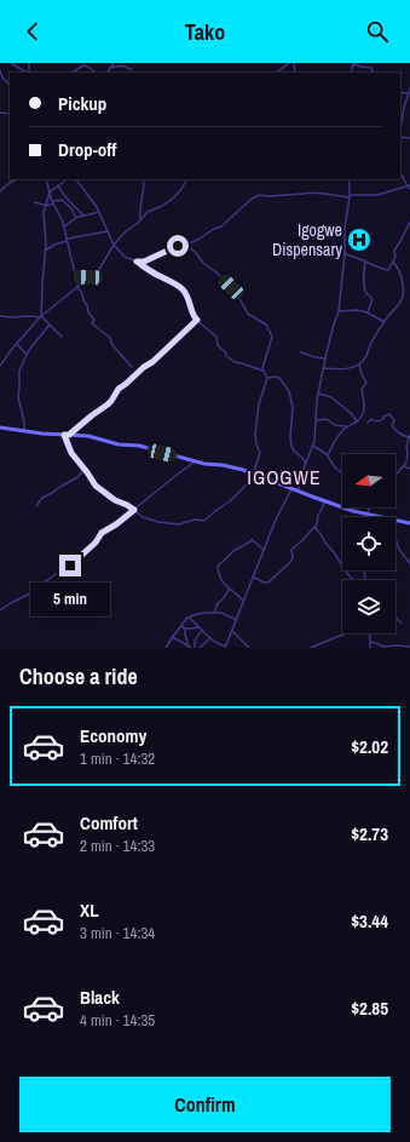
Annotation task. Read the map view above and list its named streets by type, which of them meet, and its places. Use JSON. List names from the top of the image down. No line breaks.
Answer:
{"districts":["IGOGWE"],"places":{"hospital":["Igogwe Dispensary"]},"north":"left","page":{"header":"Tako","banner":["Pickup","Drop-off"],"bubble":"5 min","heading":"Choose a ride","list":[{"name":"Economy","note":"1 min · 14:32","value":"$2.02"},{"name":"Comfort","note":"2 min · 14:33","value":"$2.73"},{"name":"XL","note":"3 min · 14:34","value":"$3.44"},{"name":"Black","note":"4 min · 14:35","value":"$2.85"}],"buttons":"Confirm"}}
